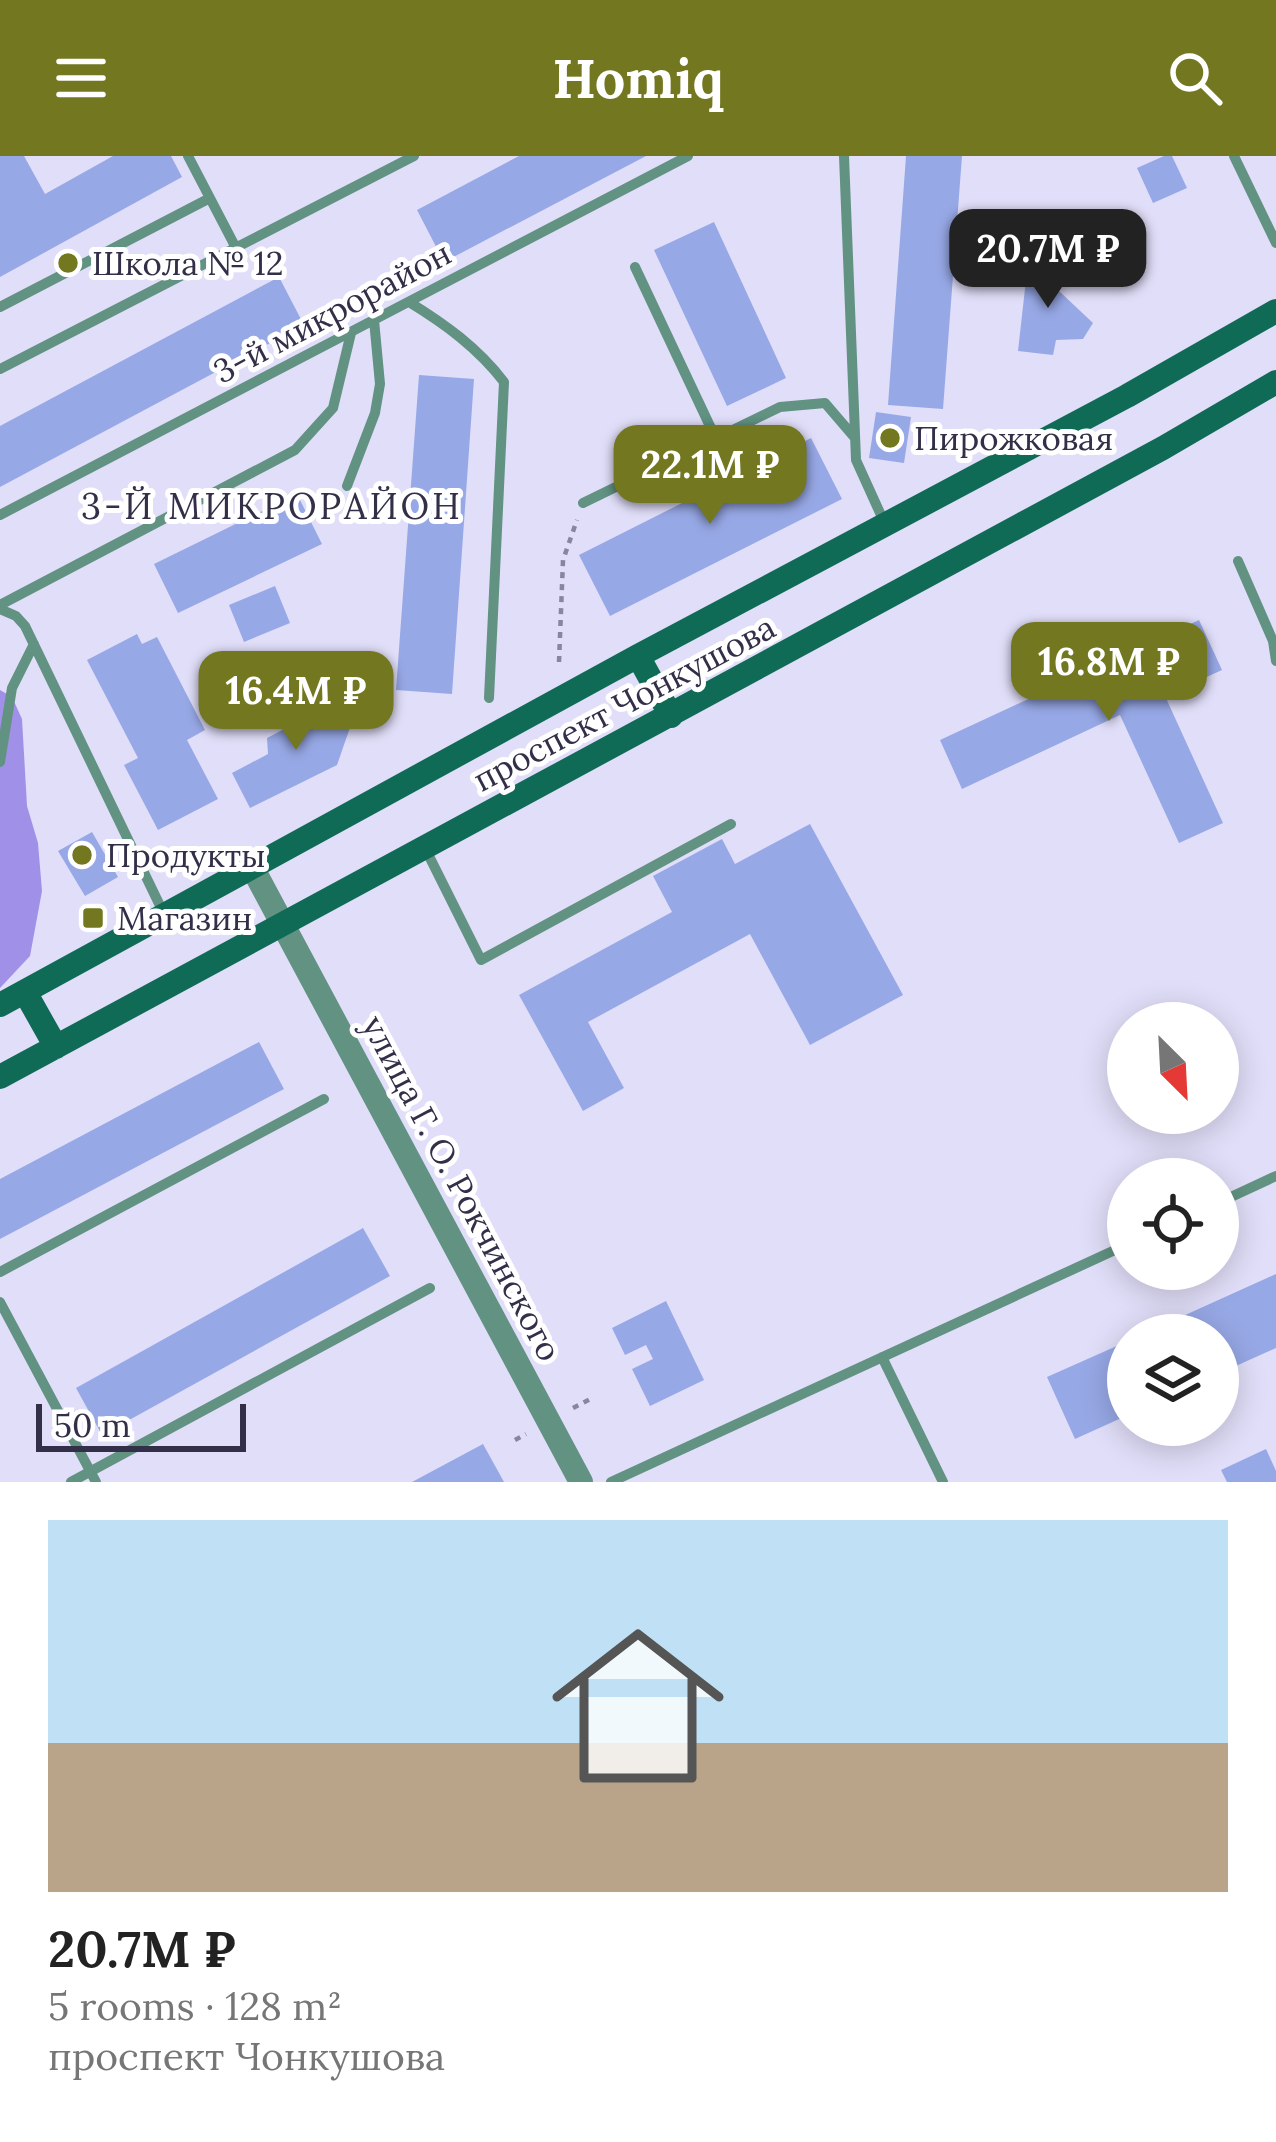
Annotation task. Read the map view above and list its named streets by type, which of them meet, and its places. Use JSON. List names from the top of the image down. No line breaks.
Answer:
{"streets":{"main road":["проспект Чонкушова"],"street":["улица Г. О. Рокчинского"],"lane":["3-й микрорайон"]},"crossings":[["проспект Чонкушова","улица Г. О. Рокчинского"]],"districts":["3-Й МИКРОРАЙОН"],"places":{"other":["Школа № 12","Пирожковая","Продукты"],"transit":["Магазин"]},"scale_bar":"50 m","north":"bottom right","page":{"header":"Homiq","price":["20.7M ₽","22.1M ₽","16.8M ₽","16.4M ₽"],"scale":"50 m","list":[{"name":"20.7M ₽","note":"5 rooms · 128 m² · проспект Чонкушова"}]}}
